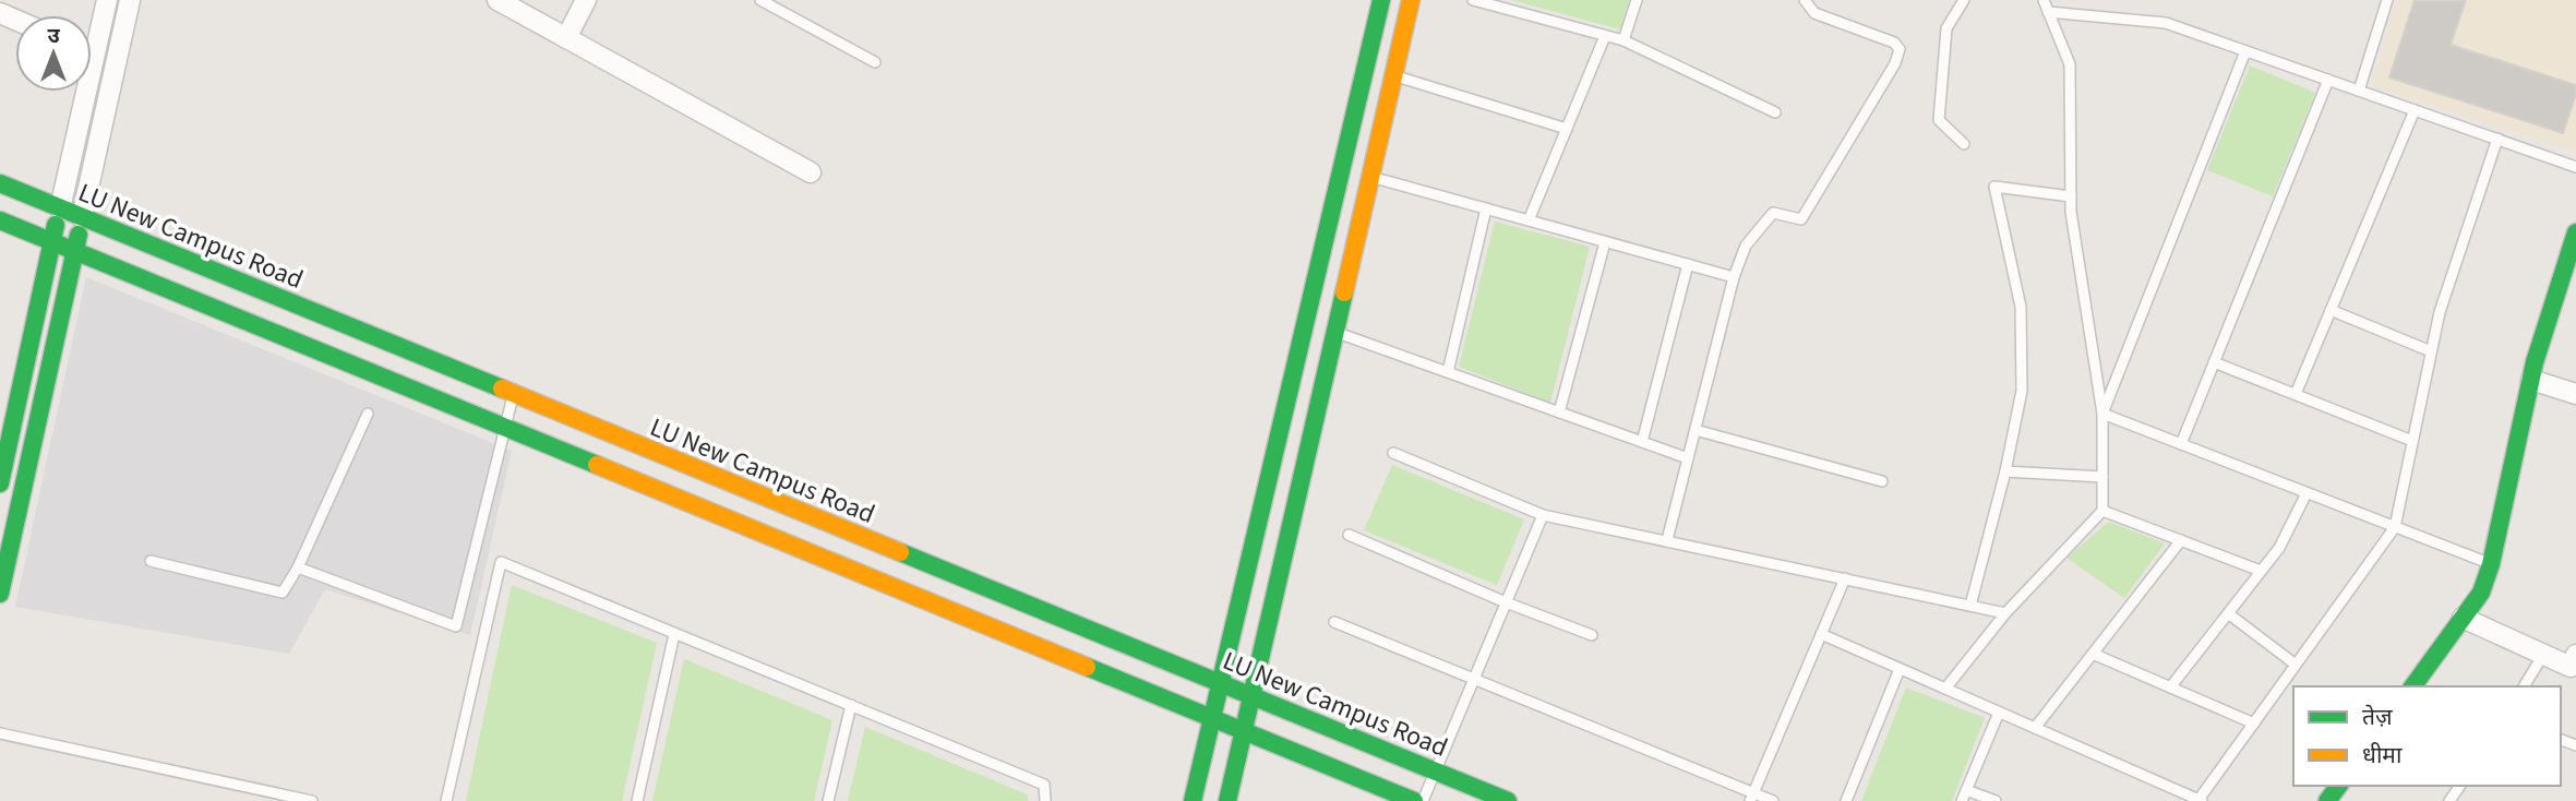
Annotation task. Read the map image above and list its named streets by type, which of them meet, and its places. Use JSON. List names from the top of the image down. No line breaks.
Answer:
{"streets":{"street":["LU New Campus Road"]},"legend":["तेज़","धीमा"],"north":"top"}
